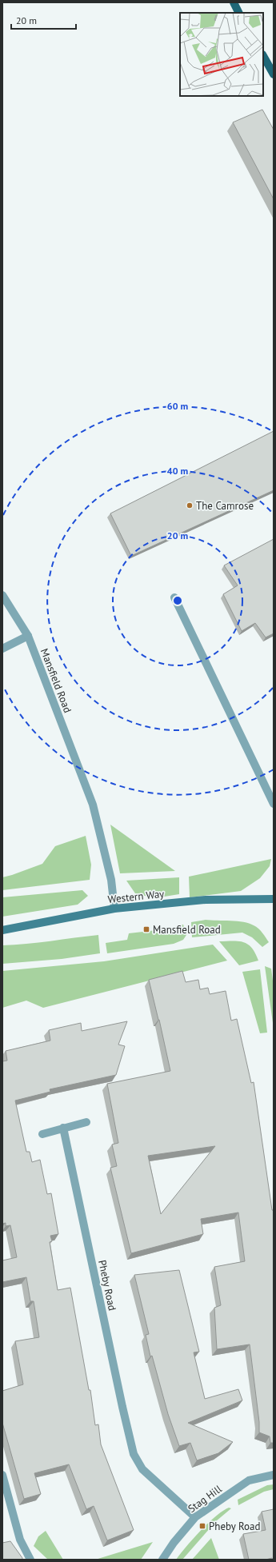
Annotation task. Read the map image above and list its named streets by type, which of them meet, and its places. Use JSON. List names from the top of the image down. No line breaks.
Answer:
{"streets":{"street":["Mansfield Road","Western Way","Pheby Road","Stag Hill"]},"crossings":[["Mansfield Road","Western Way"],["Pheby Road","Stag Hill"]],"places":{"other":["The Camrose"],"transit":["Mansfield Road","Pheby Road"]},"scale_bar":"20 m","rings":["60 m","40 m","20 m"]}
